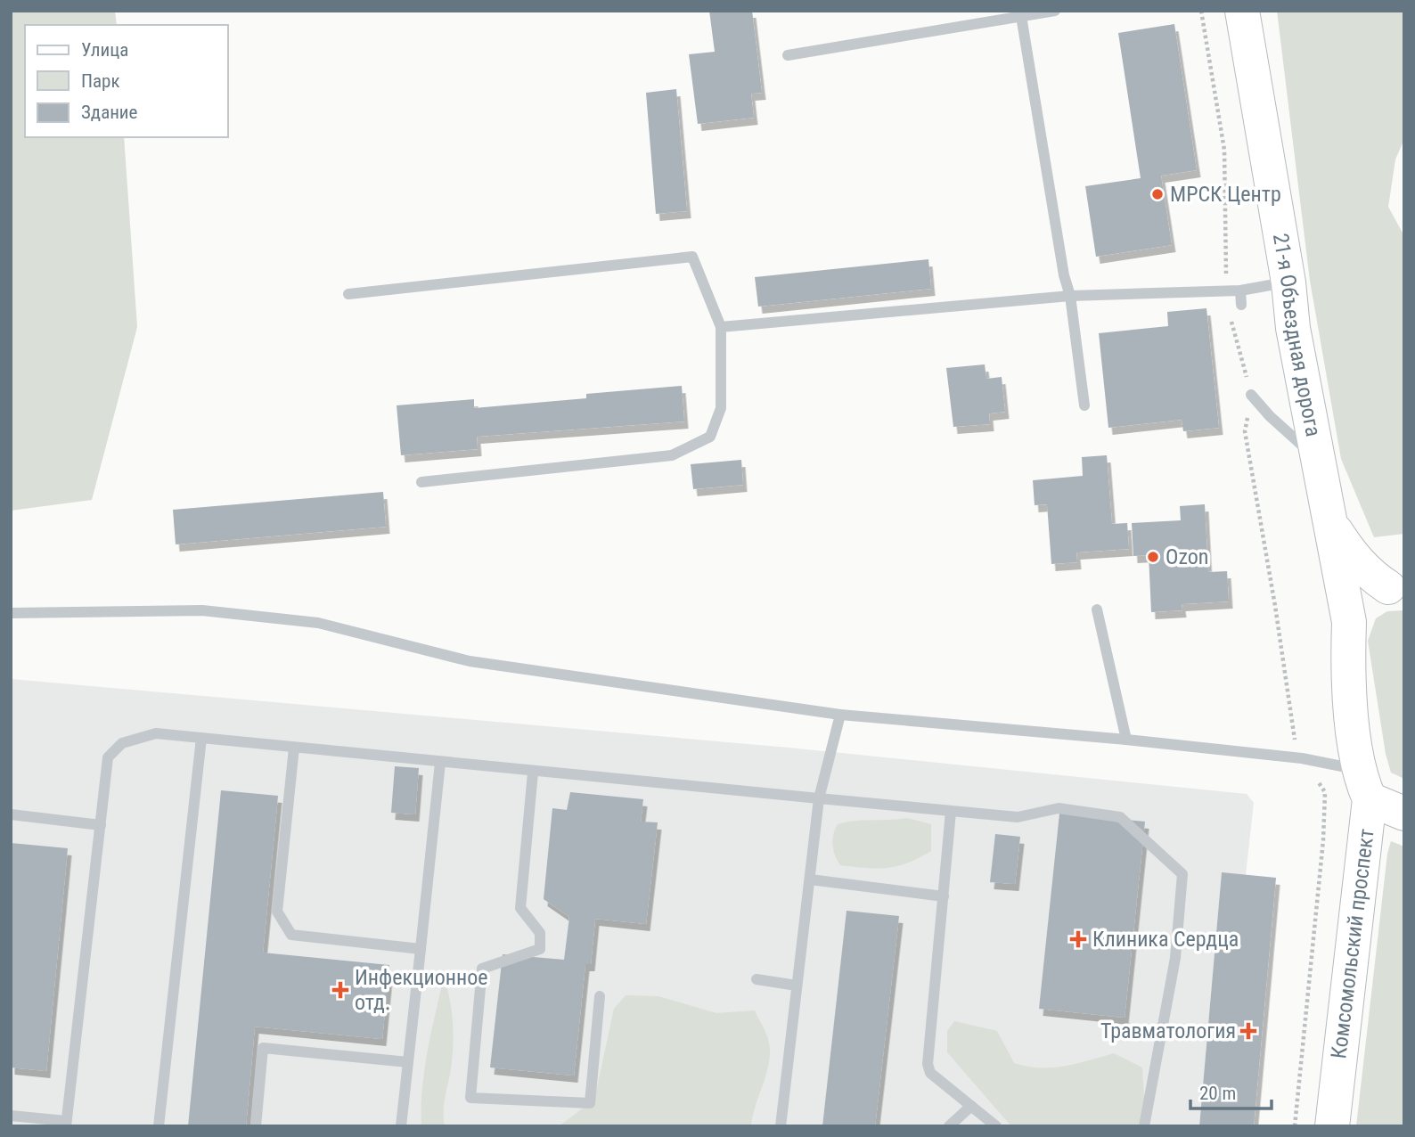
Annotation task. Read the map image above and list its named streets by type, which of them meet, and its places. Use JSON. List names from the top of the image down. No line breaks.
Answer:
{"streets":{"main road":["21-я Объездная дорога","Комсомольский проспект"]},"crossings":[["21-я Объездная дорога","Комсомольский проспект"]],"places":{"other":["МРСК Центр","Ozon"],"health":["Клиника Сердца","Инфекционное отд.","Травматология"]},"legend":["Улица","Парк","Здание"],"scale_bar":"20 m"}
